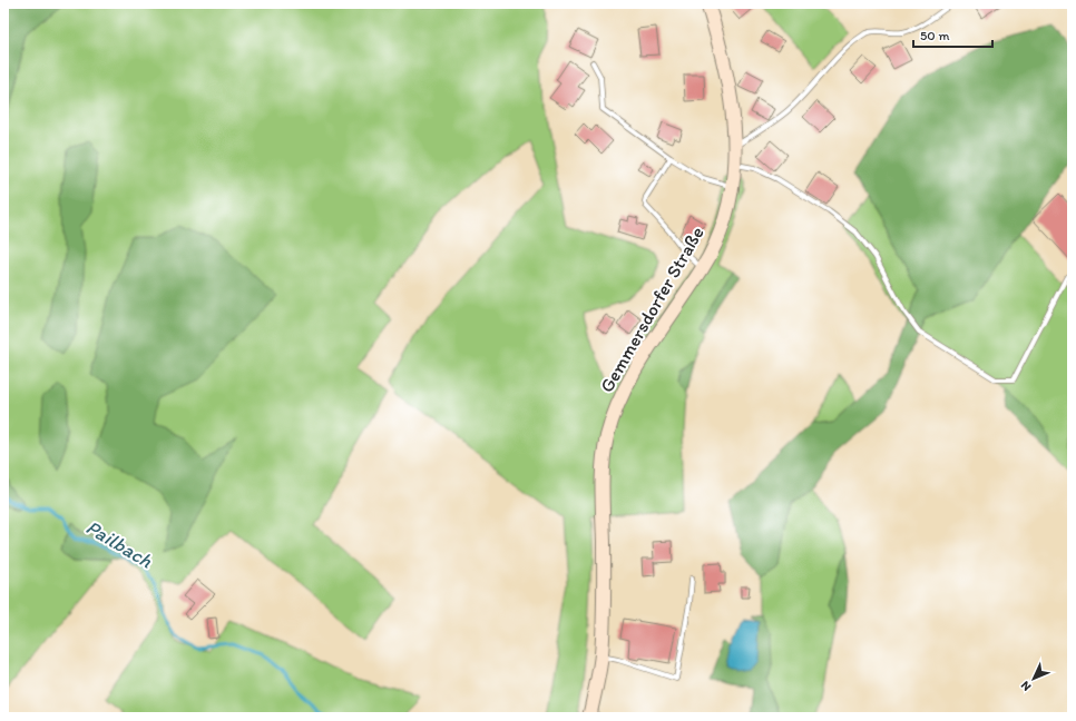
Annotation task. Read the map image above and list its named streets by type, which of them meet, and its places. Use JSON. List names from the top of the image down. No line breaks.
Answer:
{"streets":{"main road":["Gemmersdorfer Straße"]},"water":["Pailbach"],"scale_bar":"50 m","north":"bottom left"}
